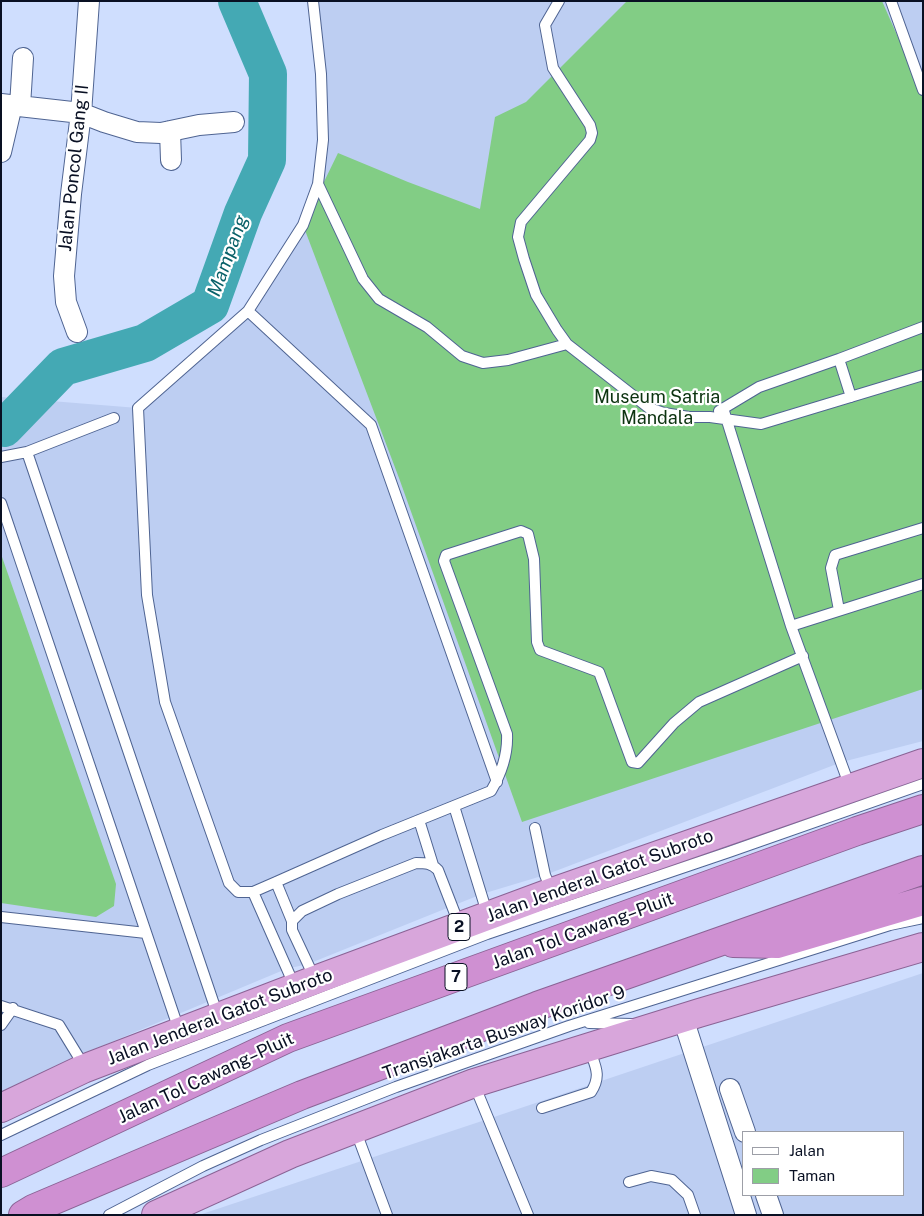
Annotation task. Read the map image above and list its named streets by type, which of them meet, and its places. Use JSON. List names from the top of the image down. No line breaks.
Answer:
{"streets":{"highway":["Jalan Jenderal Gatot Subroto","2","Jalan Tol Cawang–Pluit","7"],"street":["Jalan Poncol Gang II"],"lane":["Transjakarta Busway Koridor 9"]},"water":["Mampang"],"parks":["Museum Satria Mandala"],"legend":["Jalan","Taman"]}
